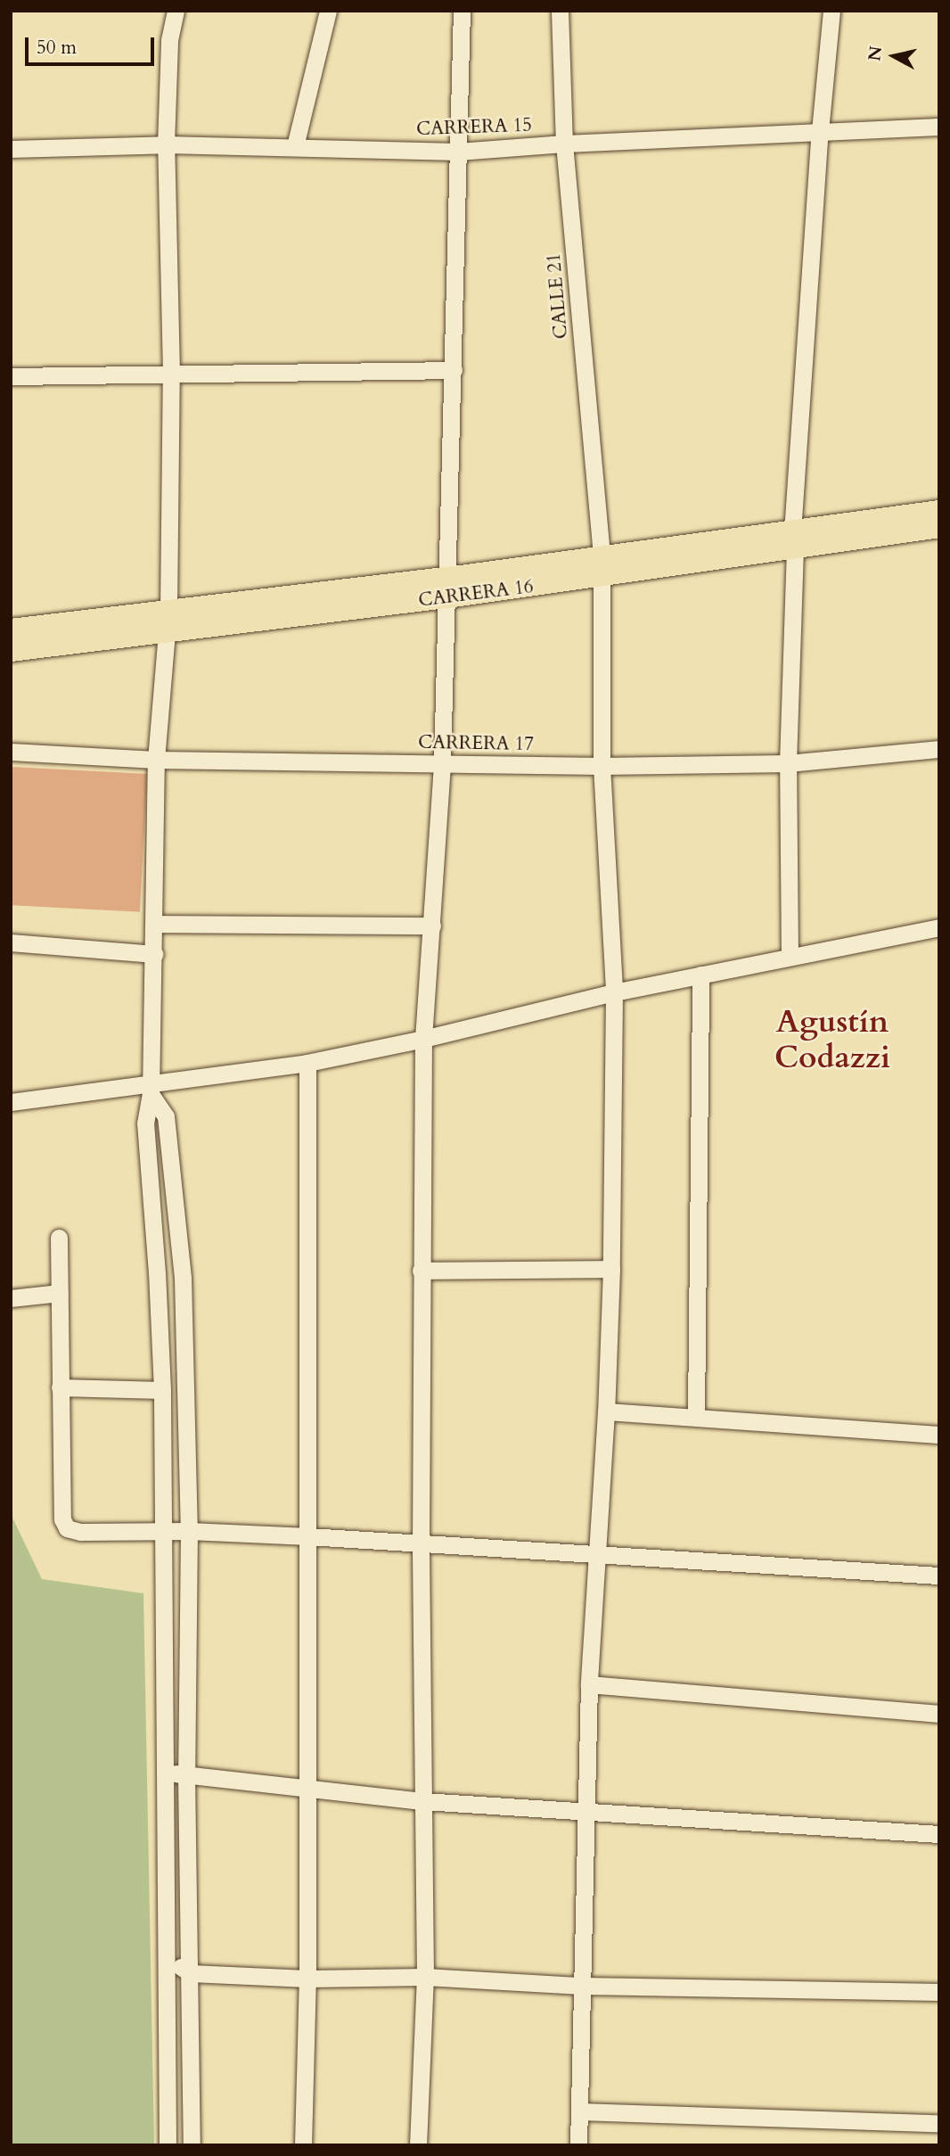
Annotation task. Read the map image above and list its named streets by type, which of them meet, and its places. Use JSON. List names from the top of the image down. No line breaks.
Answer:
{"streets":{"main road":["CARRERA 16"],"street":["CARRERA 15","CALLE 21","CARRERA 17"]},"crossings":[["CARRERA 15","CALLE 21"],["CALLE 21","CARRERA 16"],["CALLE 21","CARRERA 17"]],"districts":["Agustín Codazzi"],"scale_bar":"50 m","north":"left"}
